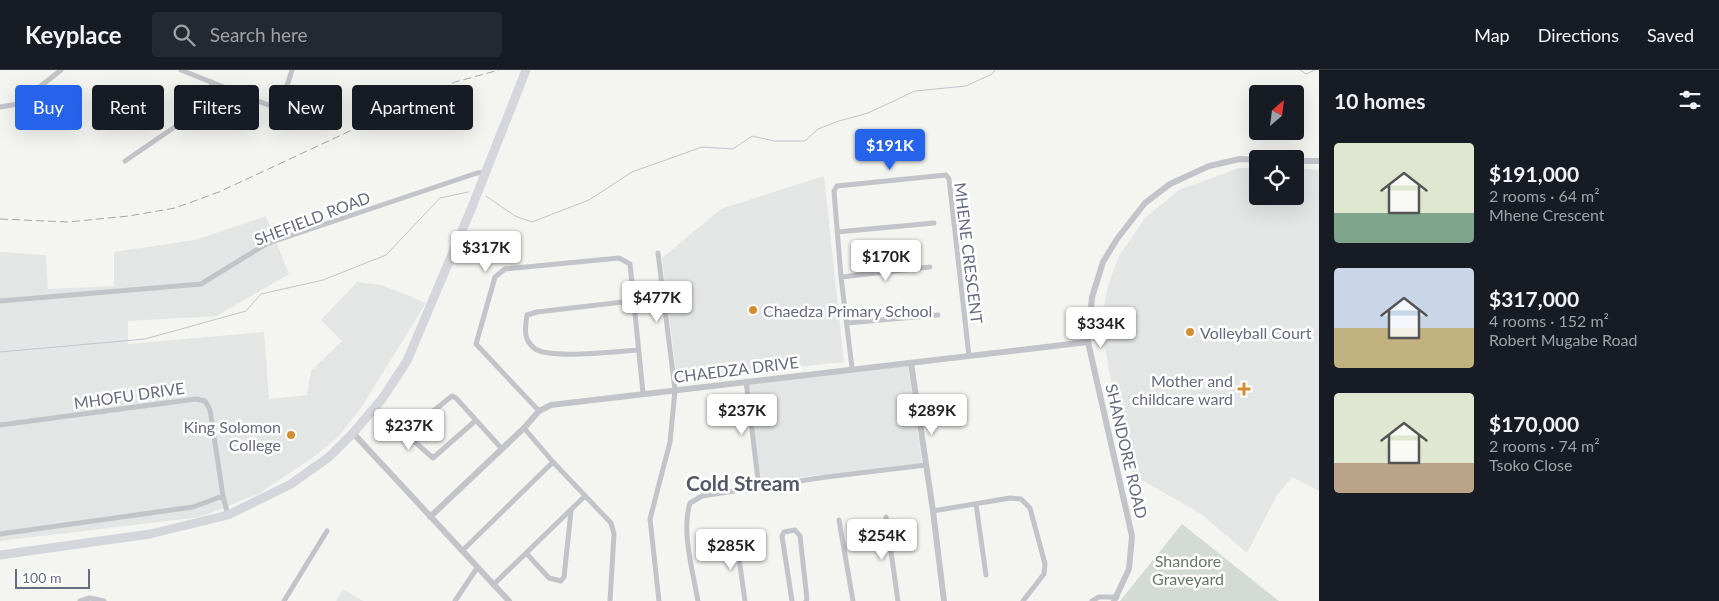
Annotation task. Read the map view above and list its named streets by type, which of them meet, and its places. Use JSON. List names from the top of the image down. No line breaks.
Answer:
{"streets":{"street":["SHEFIELD ROAD","MHENE CRESCENT","CHAEDZA DRIVE","MHOFU DRIVE","SHANDORE ROAD"]},"crossings":[["MHENE CRESCENT","CHAEDZA DRIVE"],["CHAEDZA DRIVE","SHANDORE ROAD"]],"districts":["Cold Stream"],"parks":["Shandore Graveyard"],"places":{"other":["Chaedza Primary School","Volleyball Court","King Solomon College"],"health":["Mother and childcare ward"]},"scale_bar":"100 m","north":"top right","page":{"header":"Keyplace","search":"Search here","nav":["Map","Directions","Saved"],"heading":"10 homes","chip":["Buy","Rent","Filters","New","Apartment"],"price":["$191K","$317K","$170K","$477K","$334K","$237K","$289K","$237K","$254K","$285K"],"list":[{"name":"$191,000","note":"2 rooms · 64 m² · Mhene Crescent"},{"name":"$317,000","note":"4 rooms · 152 m² · Robert Mugabe Road"},{"name":"$170,000","note":"2 rooms · 74 m² · Tsoko Close"}],"scale":"100 m"}}
